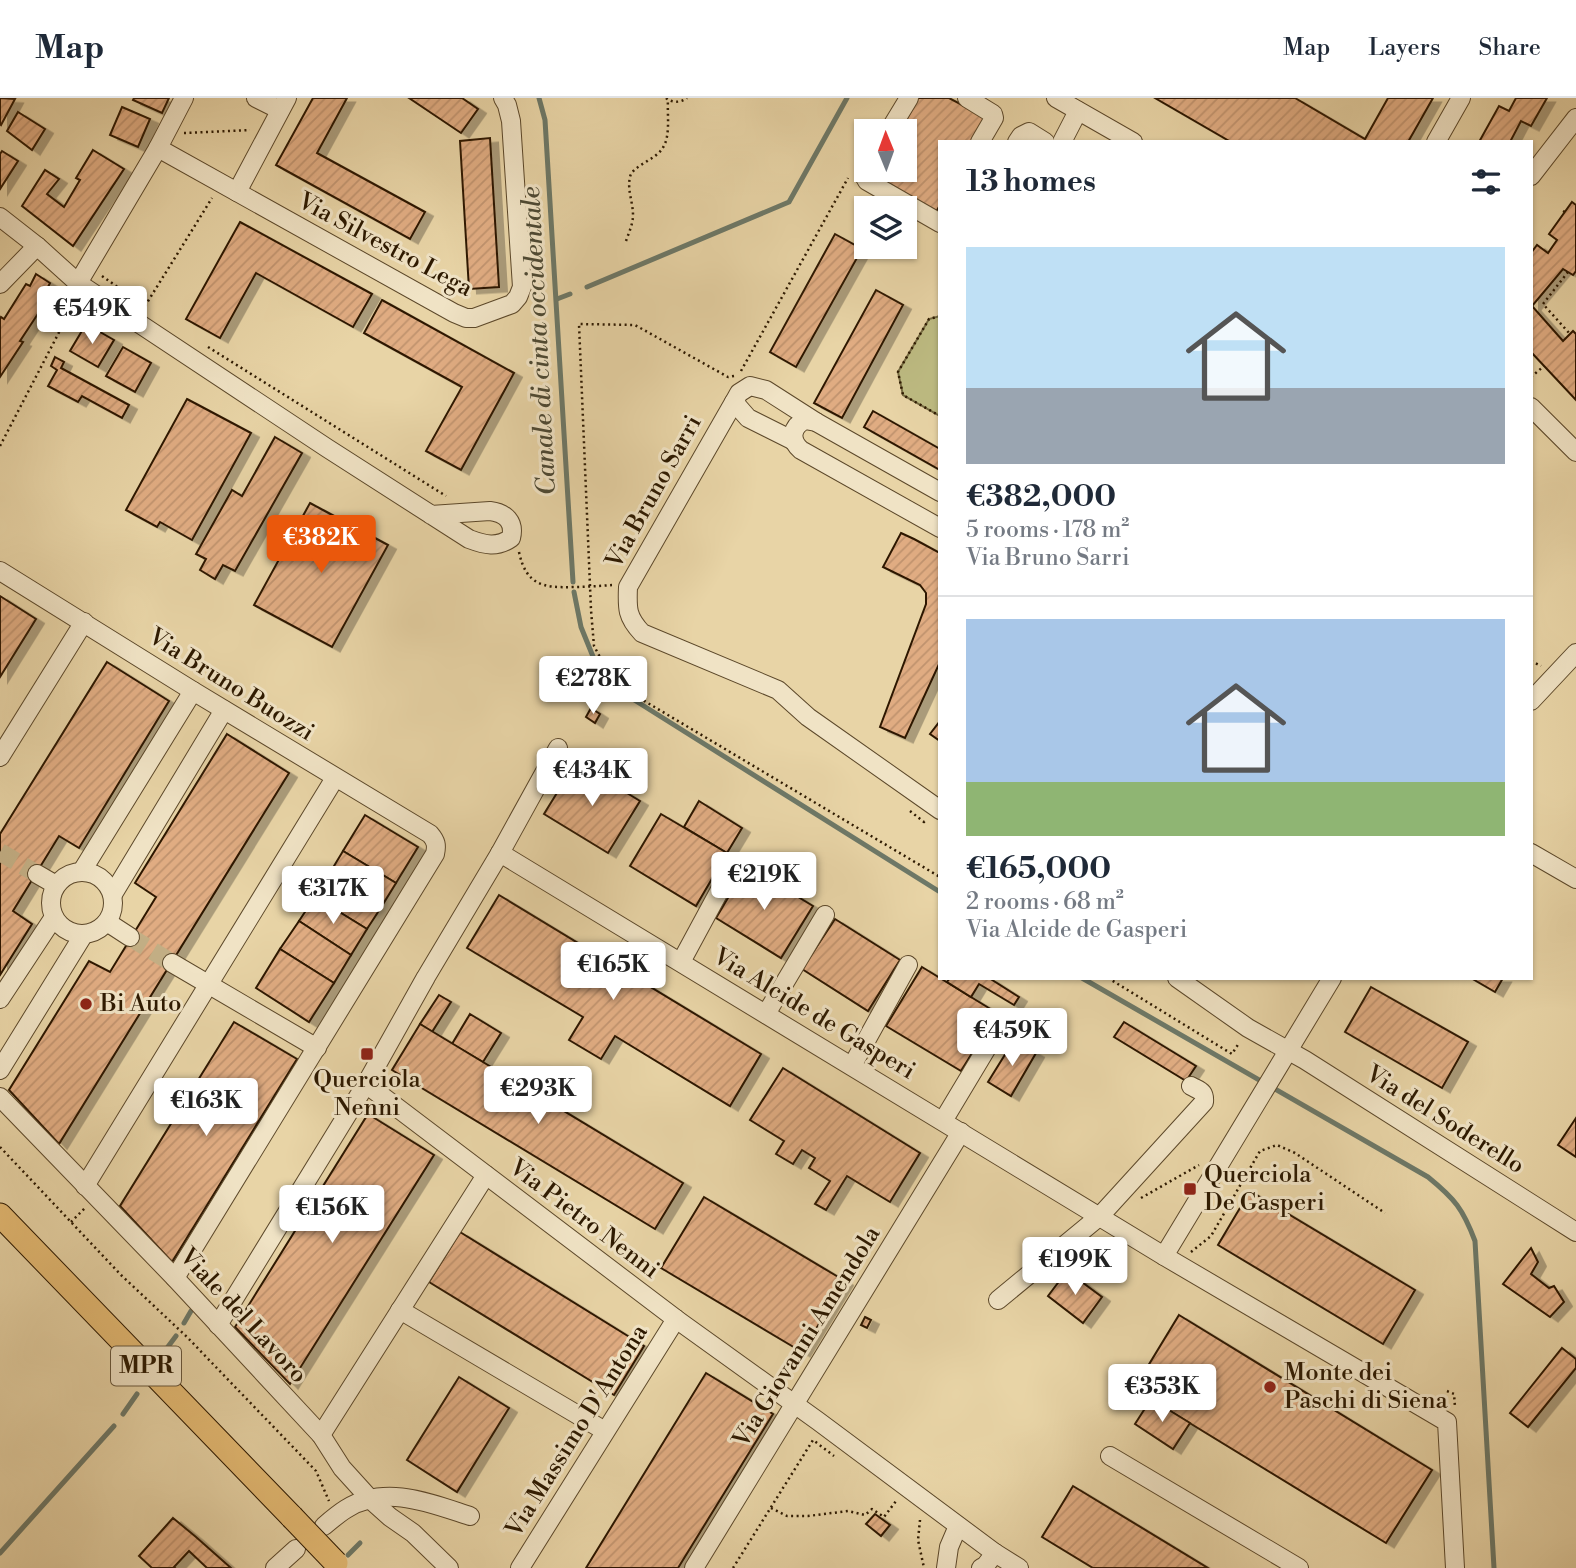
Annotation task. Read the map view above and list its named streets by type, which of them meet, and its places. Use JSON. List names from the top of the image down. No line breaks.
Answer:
{"streets":{"main road":["MPR"],"street":["Via Silvestro Lega","Via Bruno Sarri","Via Bruno Buozzi","Via Alcide de Gasperi","Via del Soderello","Via Pietro Nenni","Viale del Lavoro","Via Giovanni Amendola","Via Massimo D'Antona"]},"crossings":[["Via Alcide de Gasperi","Via Giovanni Amendola"],["Via Pietro Nenni","Via Giovanni Amendola"],["Via Pietro Nenni","Via Massimo D'Antona"]],"water":["Canale di cinta occidentale"],"places":{"other":["Bi Auto","Monte dei Paschi di Siena"],"transit":["Querciola Nenni","Querciola De Gasperi"]},"north":"top","page":{"header":"Map","nav":["Map","Layers","Share"],"heading":"13 homes","list":[{"name":"€382,000","note":"5 rooms · 178 m² · Via Bruno Sarri"},{"name":"€165,000","note":"2 rooms · 68 m² · Via Alcide de Gasperi"}],"price":["€549K","€382K","€278K","€434K","€219K","€317K","€165K","€459K","€293K","€163K","€156K","€199K","€353K"]}}
